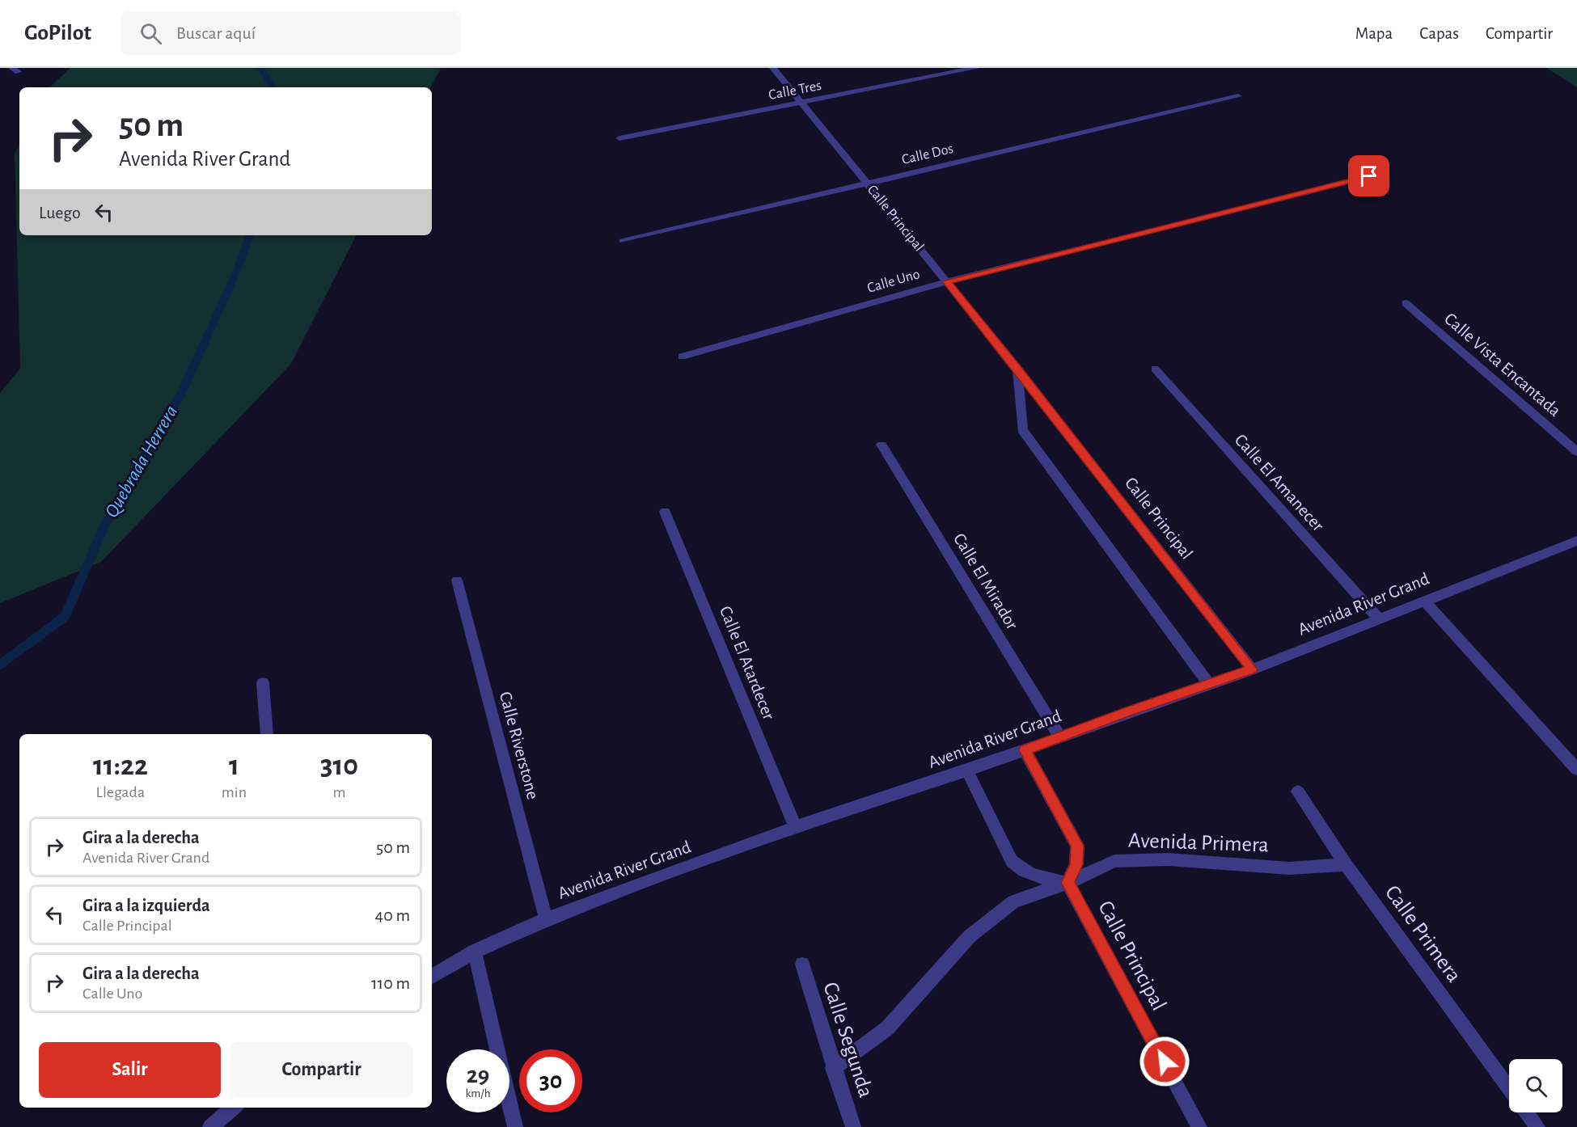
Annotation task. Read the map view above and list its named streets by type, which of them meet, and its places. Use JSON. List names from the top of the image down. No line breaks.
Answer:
{"streets":{"street":["Calle Tres","Calle Dos","Calle Principal","Calle Uno","Calle Vista Encantada","Calle El Amanecer","Calle El Mirador","Avenida River Grand","Calle El Atardecer","Calle Riverstone","Avenida Primera","Calle Primera","Calle Segunda"]},"crossings":[["Calle Tres","Calle Principal"],["Calle Dos","Calle Principal"],["Calle Principal","Calle Uno"],["Calle Principal","Avenida River Grand"],["Calle Principal","Avenida Primera"],["Calle El Amanecer","Avenida River Grand"],["Calle El Mirador","Avenida River Grand"],["Avenida River Grand","Calle El Atardecer"],["Avenida River Grand","Calle Riverstone"],["Avenida Primera","Calle Primera"],["Avenida Primera","Calle Segunda"]],"water":["Quebrada Herrera"],"page":{"header":"GoPilot","search":"Buscar aquí","nav":["Mapa","Capas","Compartir"],"turn":["50 m","Avenida River Grand"],"then":"Luego","eta":["11:22","Llegada","1","min","310","m"],"list":[{"name":"Gira a la derecha","note":"Avenida River Grand","value":"50 m"},{"name":"Gira a la izquierda","note":"Calle Principal","value":"40 m"},{"name":"Gira a la derecha","note":"Calle Uno","value":"110 m"}],"buttons":["Salir","Compartir"],"speed":"29 km/h","limit":"30"}}
